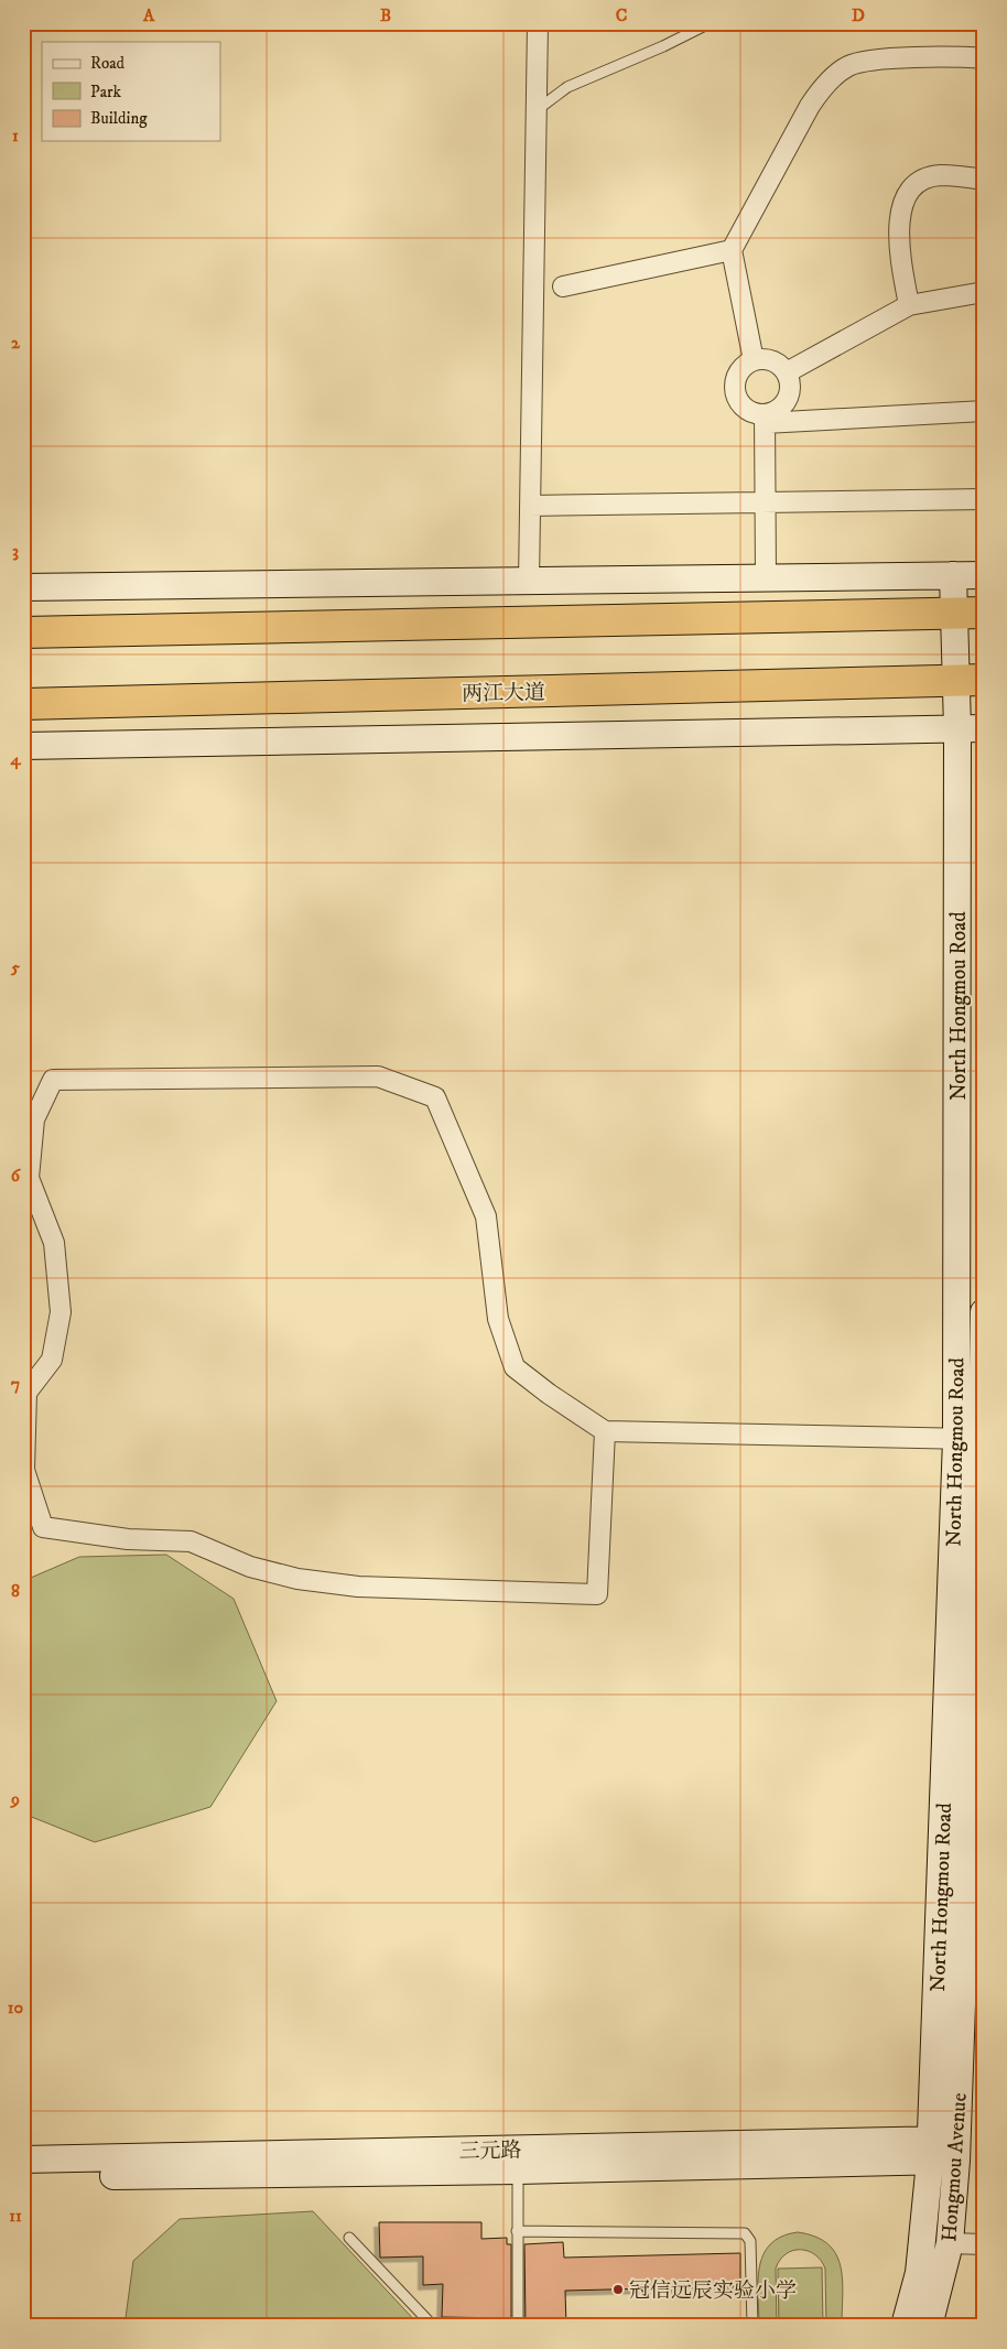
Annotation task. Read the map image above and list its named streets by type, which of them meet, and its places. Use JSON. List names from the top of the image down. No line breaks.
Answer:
{"streets":{"highway":["两江大道"],"main road":["North Hongmou Road","三元路","Hongmou Avenue"]},"crossings":[["两江大道","North Hongmou Road"],["North Hongmou Road","三元路"],["三元路","Hongmou Avenue"]],"places":["冠信远辰实验小学"],"legend":["Road","Park","Building"],"grid":{"columns":["A","B","C","D"],"rows":["1","2","3","4","5","6","7","8","9","10","11"]}}
